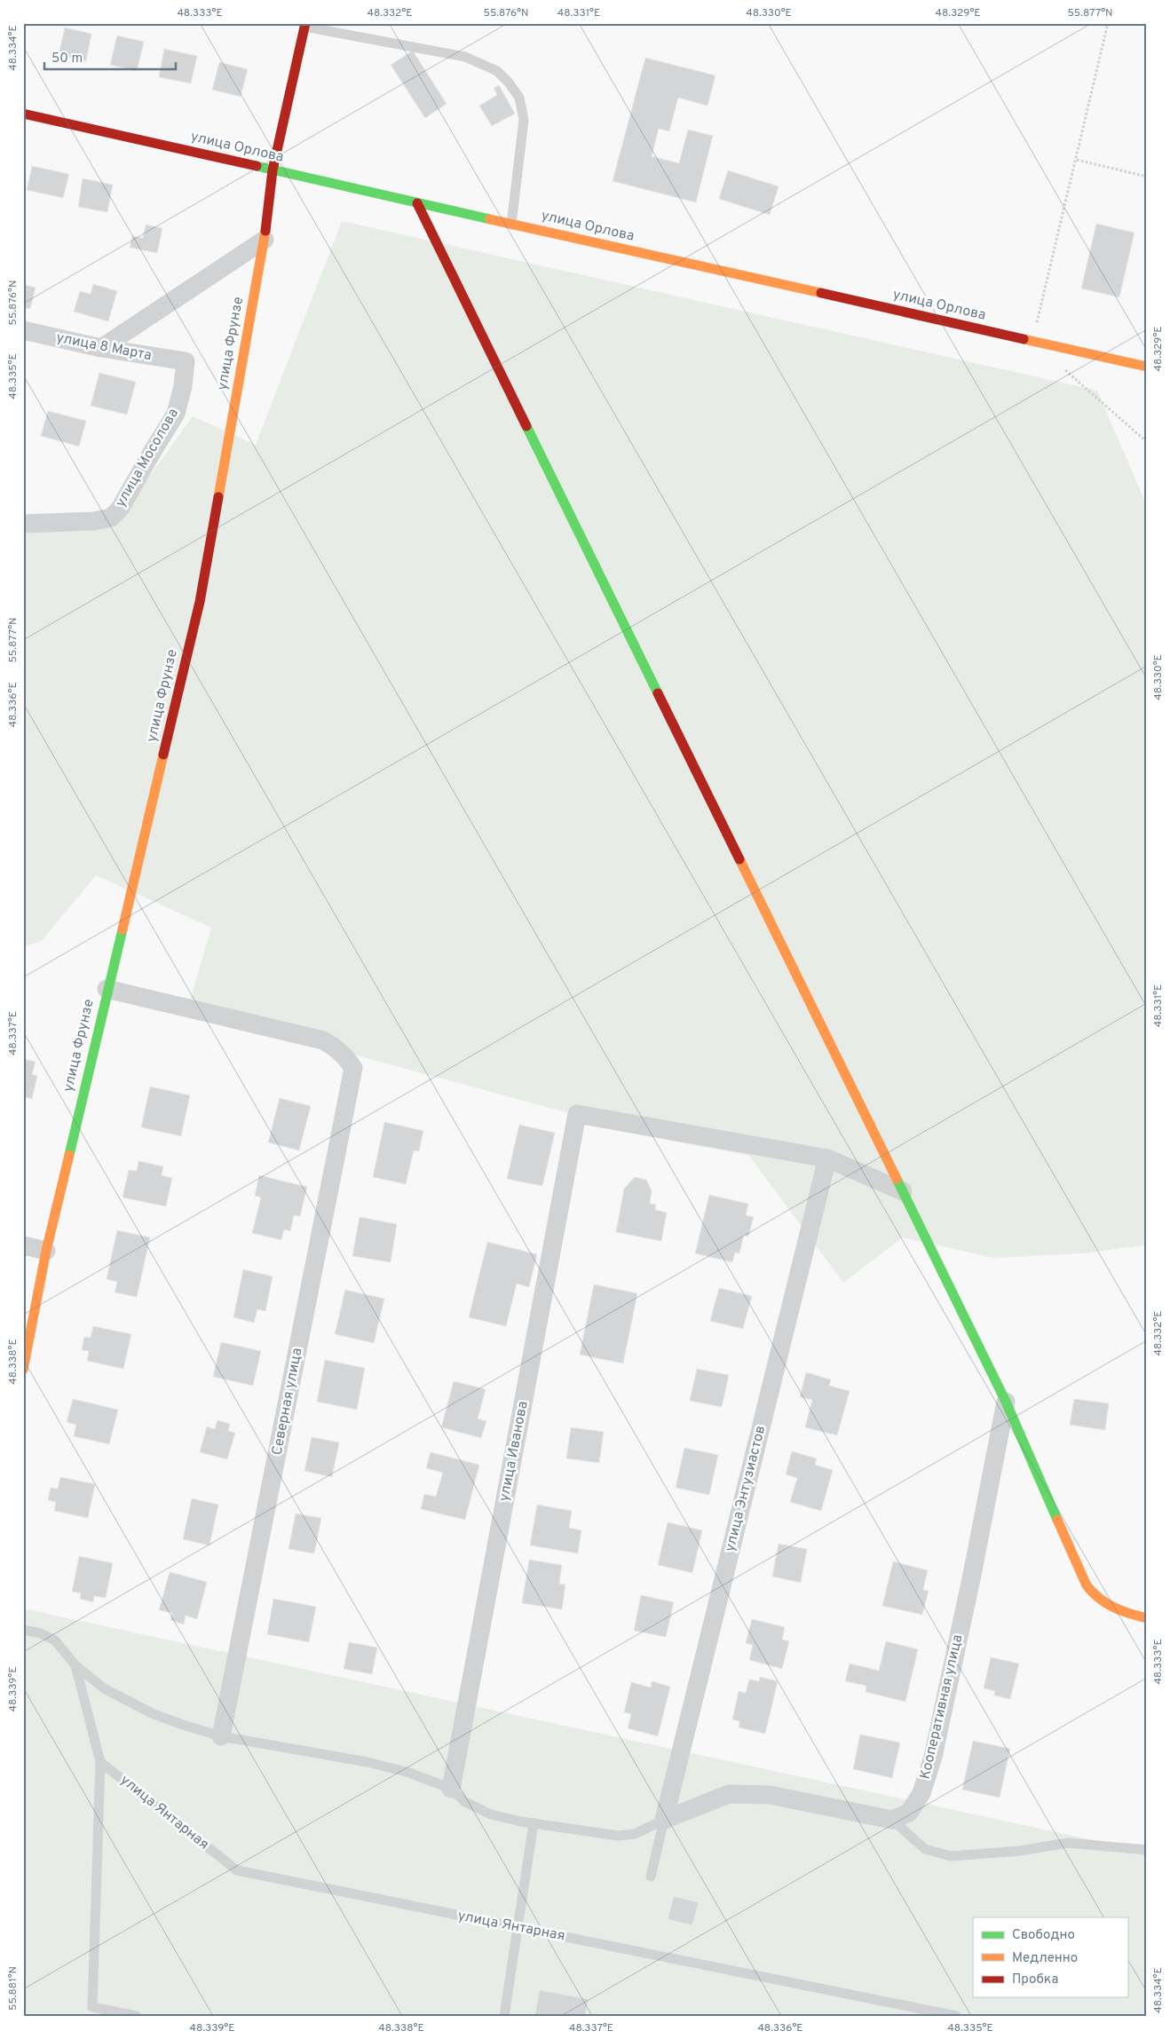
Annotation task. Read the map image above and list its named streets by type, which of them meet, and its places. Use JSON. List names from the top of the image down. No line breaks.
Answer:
{"streets":{"street":["улица Орлова","улица Фрунзе","улица 8 Марта","улица Мосолова","Северная улица","улица Иванова","улица Энтузиастов","Кооперативная улица"],"lane":["улица Янтарная"]},"crossings":[["улица Орлова","улица Фрунзе"],["улица Фрунзе","Северная улица"],["улица 8 Марта","улица Мосолова"],["улица Иванова","улица Энтузиастов"]],"legend":["Свободно","Медленно","Пробка"],"scale_bar":"50 m","coordinates":["48.333°E","48.332°E","55.876°N","48.331°E","48.330°E","48.329°E","55.877°N","48.334°E","48.335°E","48.336°E","48.337°E","48.338°E","48.339°E","55.881°N"]}
